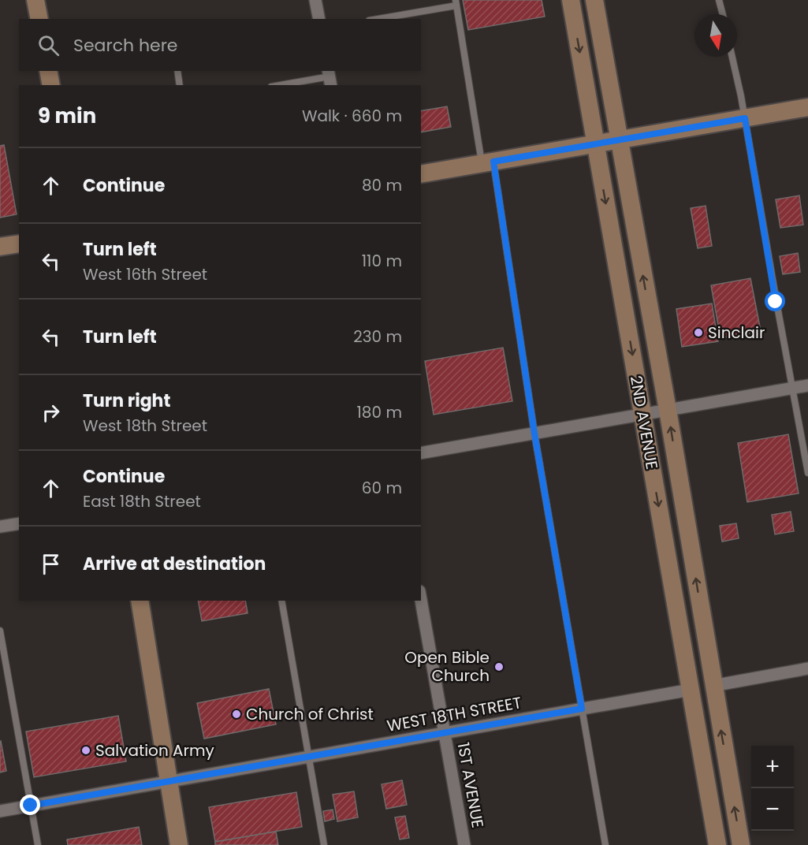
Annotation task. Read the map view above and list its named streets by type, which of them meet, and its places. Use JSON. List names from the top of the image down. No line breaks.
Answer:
{"streets":{"main road":["2ND AVENUE"],"street":["WEST 18TH STREET","1ST AVENUE"]},"crossings":[["2ND AVENUE","WEST 18TH STREET"],["WEST 18TH STREET","1ST AVENUE"]],"places":["Sinclair","Open Bible Church","Church of Christ","Salvation Army"],"north":"bottom","page":{"search":"Search here","heading":["9 min","Walk · 660 m"],"list":[["Continue","80 m"],["Turn left","West 16th Street","110 m"],["Turn left","230 m"],["Turn right","West 18th Street","180 m"],["Continue","East 18th Street","60 m"],"Arrive at destination"],"map_buttons":["+","−"]}}
